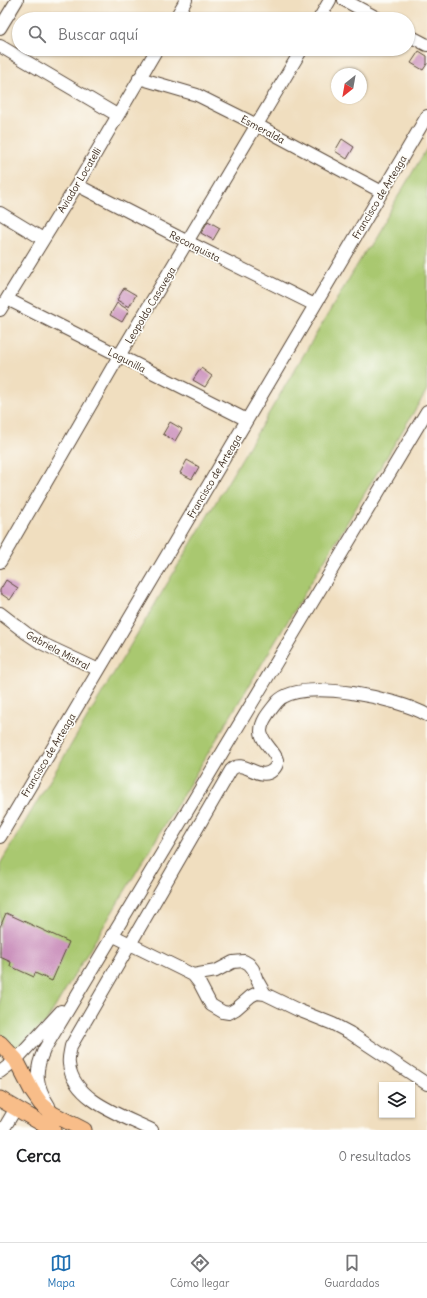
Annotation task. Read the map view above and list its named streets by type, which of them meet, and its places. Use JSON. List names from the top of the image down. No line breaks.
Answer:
{"streets":{"street":["Esmeralda","Aviador Locatelli","Francisco de Arteaga","Reconquista","Leopoldo Casavega","Lagunilla","Gabriela Mistral"]},"crossings":[["Esmeralda","Aviador Locatelli"],["Esmeralda","Francisco de Arteaga"],["Esmeralda","Leopoldo Casavega"],["Aviador Locatelli","Reconquista"],["Aviador Locatelli","Lagunilla"],["Francisco de Arteaga","Reconquista"],["Francisco de Arteaga","Lagunilla"],["Francisco de Arteaga","Gabriela Mistral"],["Reconquista","Leopoldo Casavega"],["Leopoldo Casavega","Lagunilla"]],"north":"bottom left","page":{"search":"Buscar aquí","heading":["Cerca","0 resultados"],"nav":["Mapa","Cómo llegar","Guardados"]}}
